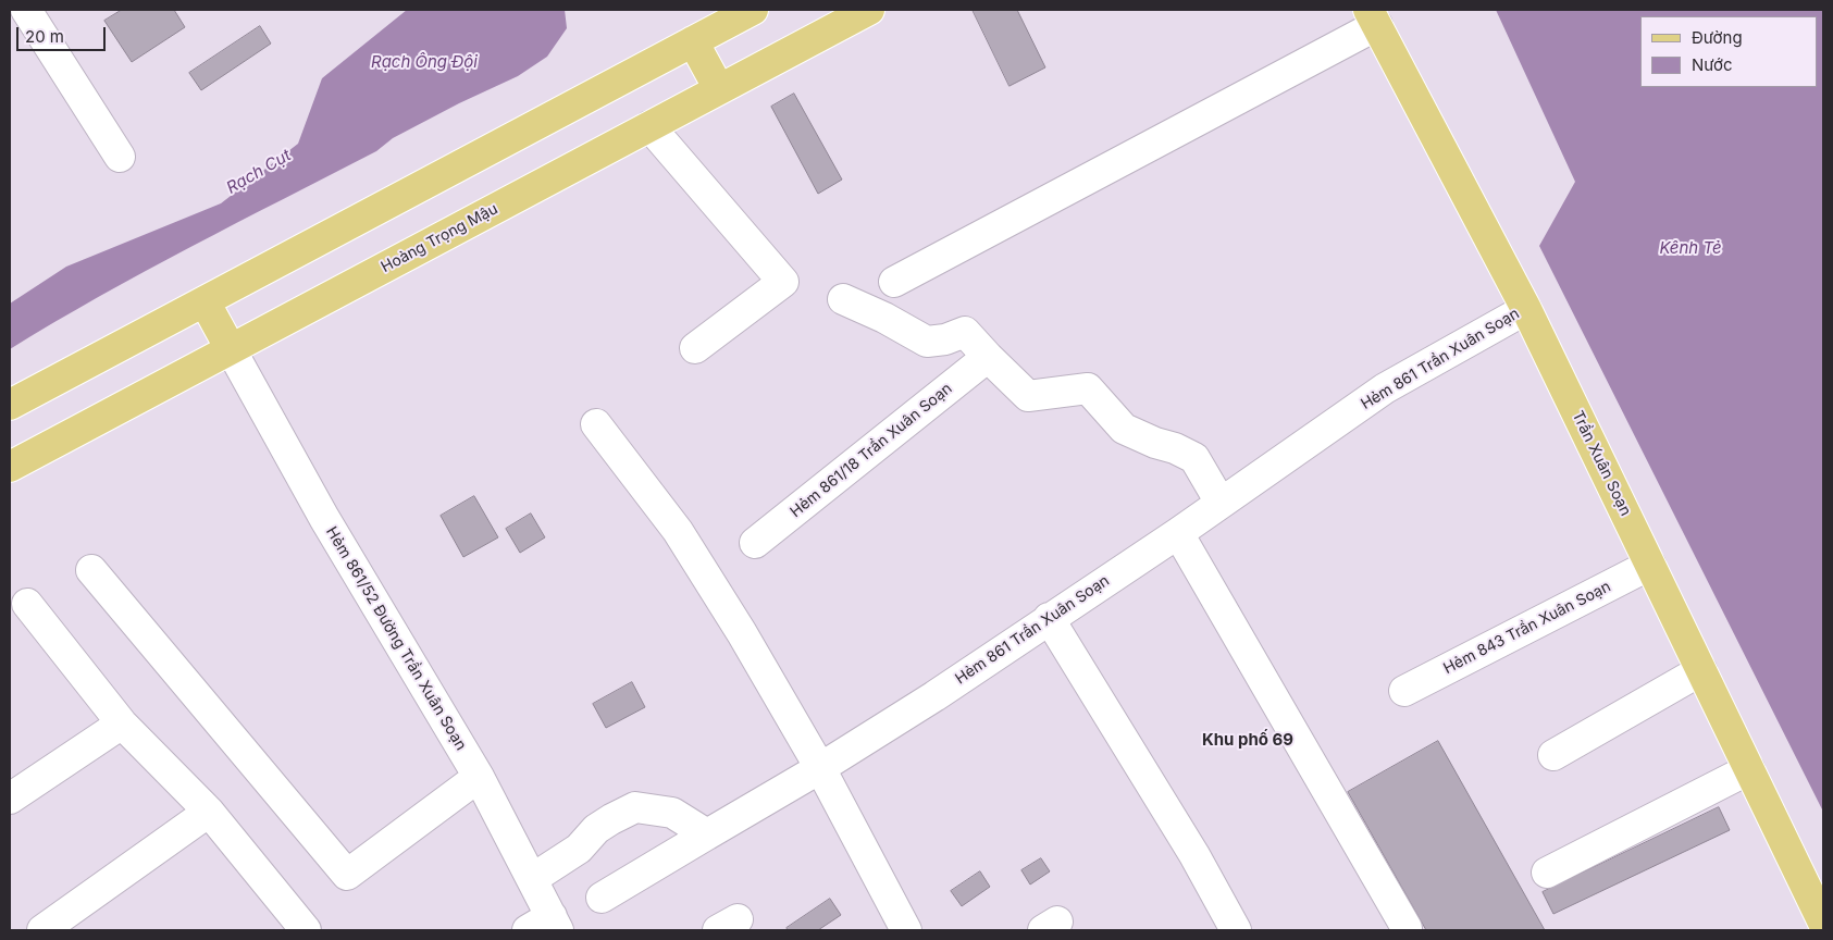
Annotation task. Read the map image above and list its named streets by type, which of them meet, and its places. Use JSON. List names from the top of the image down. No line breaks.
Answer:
{"streets":{"main road":["Hoàng Trọng Mậu","Trần Xuân Soạn"],"street":["Hẻm 861 Trần Xuân Soạn","Hẻm 861/18 Trần Xuân Soạn","Hẻm 843 Trần Xuân Soạn","Hẻm 861/52 Đường Trần Xuân Soạn"]},"crossings":[["Hoàng Trọng Mậu","Hẻm 861/52 Đường Trần Xuân Soạn"],["Hẻm 861 Trần Xuân Soạn","Trần Xuân Soạn"],["Trần Xuân Soạn","Hẻm 843 Trần Xuân Soạn"]],"districts":["Khu phố 69"],"water":["Rạch Ông Đội","Rạch Cụt","Kênh Tẻ"],"legend":["Đường","Nước"],"scale_bar":"20 m"}
